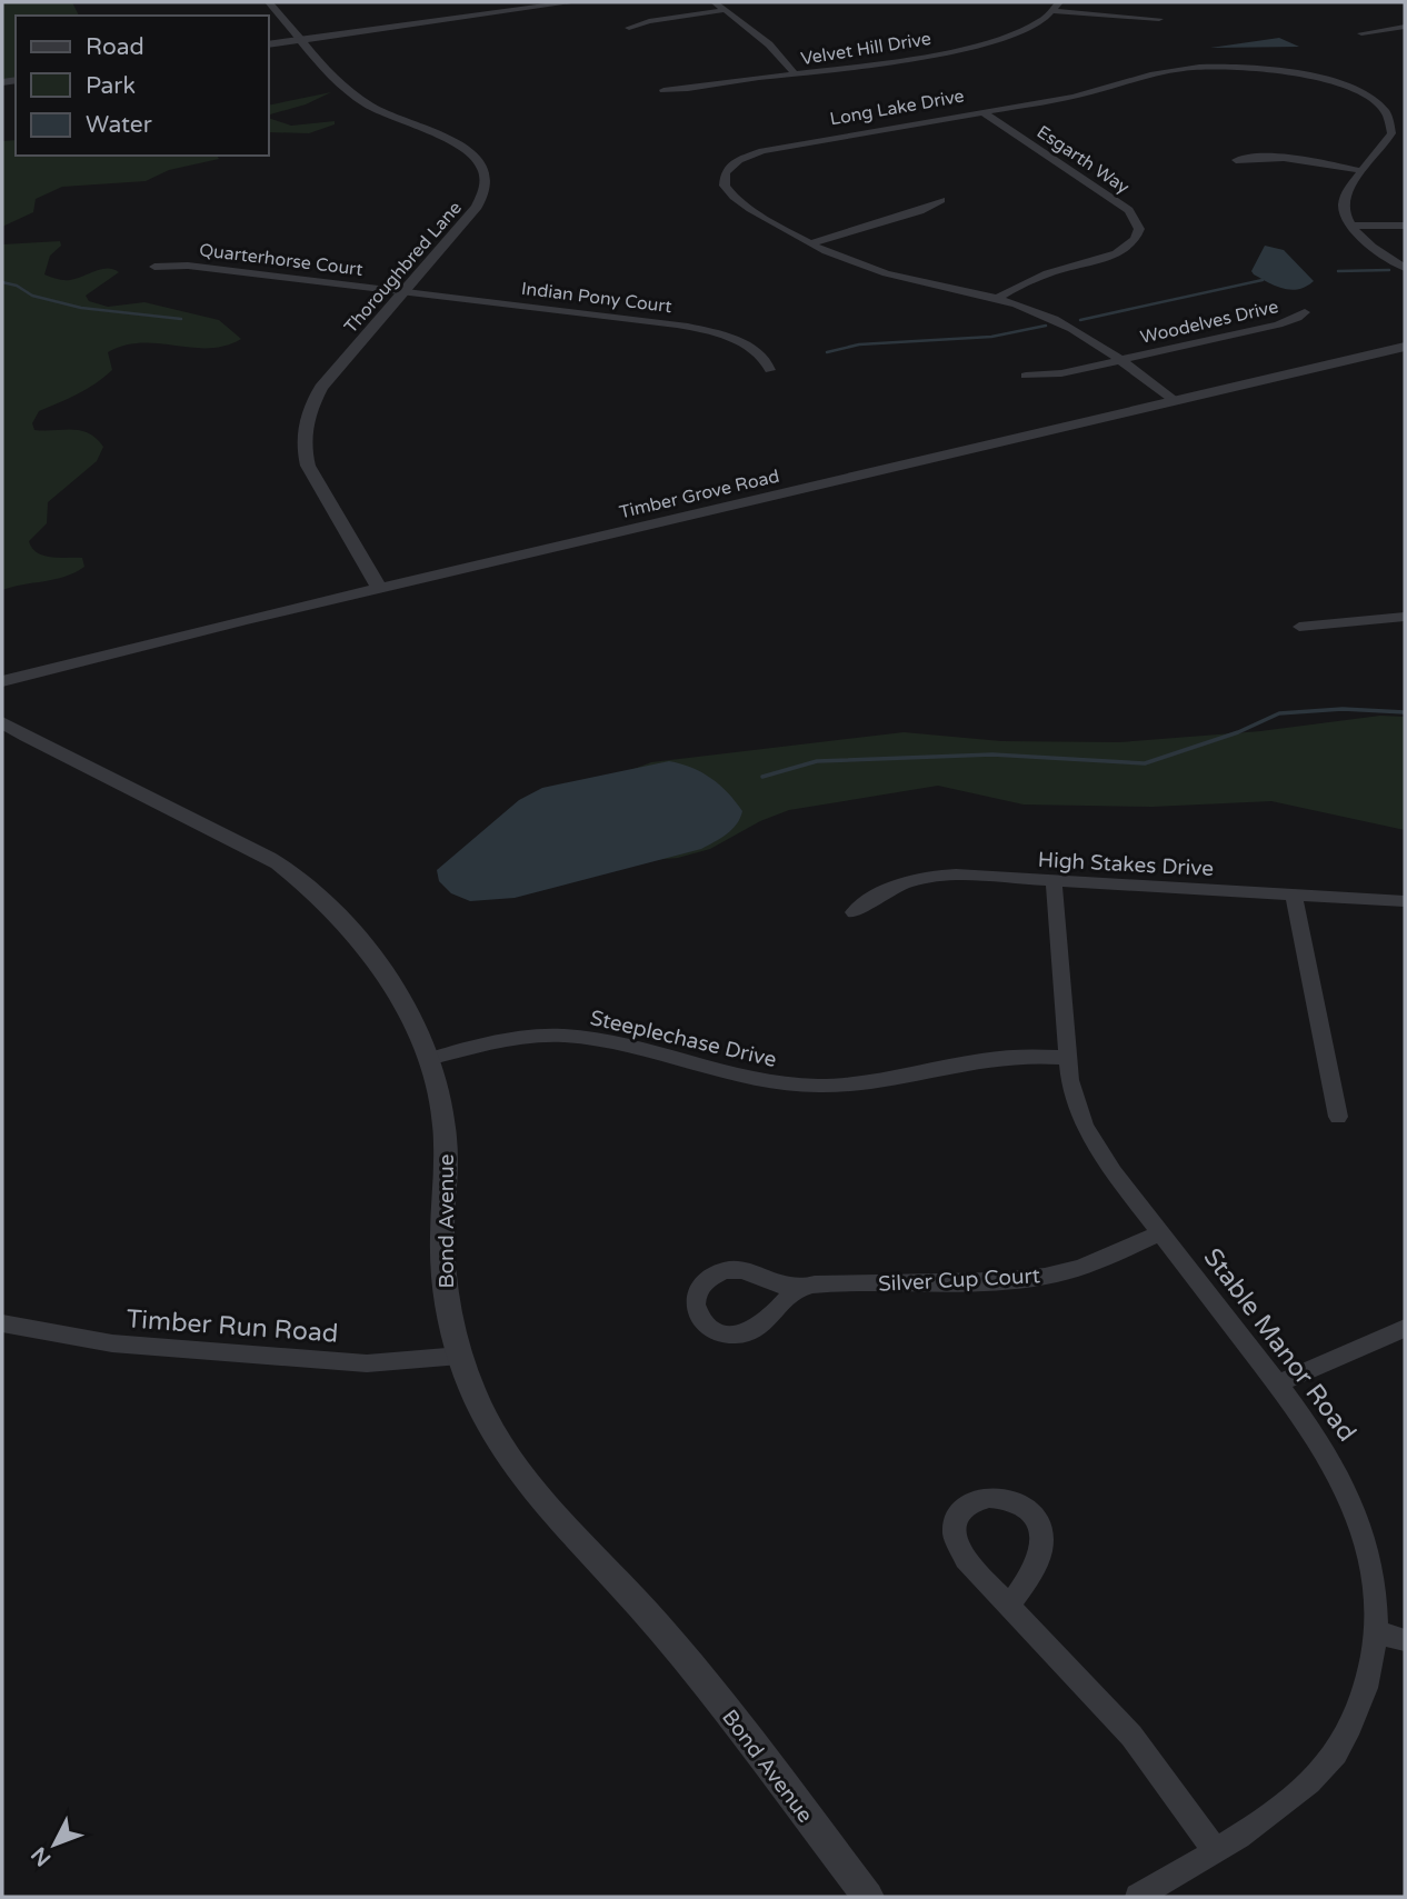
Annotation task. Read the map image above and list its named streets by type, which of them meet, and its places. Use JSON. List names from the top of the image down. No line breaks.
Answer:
{"streets":{"street":["Velvet Hill Drive","Long Lake Drive","Esgarth Way","Quarterhorse Court","Thoroughbred Lane","Indian Pony Court","Woodelves Drive","Timber Grove Road","High Stakes Drive","Steeplechase Drive","Bond Avenue","Silver Cup Court","Timber Run Road","Stable Manor Road"]},"crossings":[["Long Lake Drive","Esgarth Way"],["Long Lake Drive","Woodelves Drive"],["Long Lake Drive","Timber Grove Road"],["Quarterhorse Court","Thoroughbred Lane"],["Quarterhorse Court","Indian Pony Court"],["Thoroughbred Lane","Indian Pony Court"],["Thoroughbred Lane","Timber Grove Road"],["High Stakes Drive","Stable Manor Road"],["Steeplechase Drive","Bond Avenue"],["Steeplechase Drive","Stable Manor Road"],["Bond Avenue","Timber Run Road"],["Silver Cup Court","Stable Manor Road"]],"legend":["Road","Park","Water"],"north":"bottom left"}
